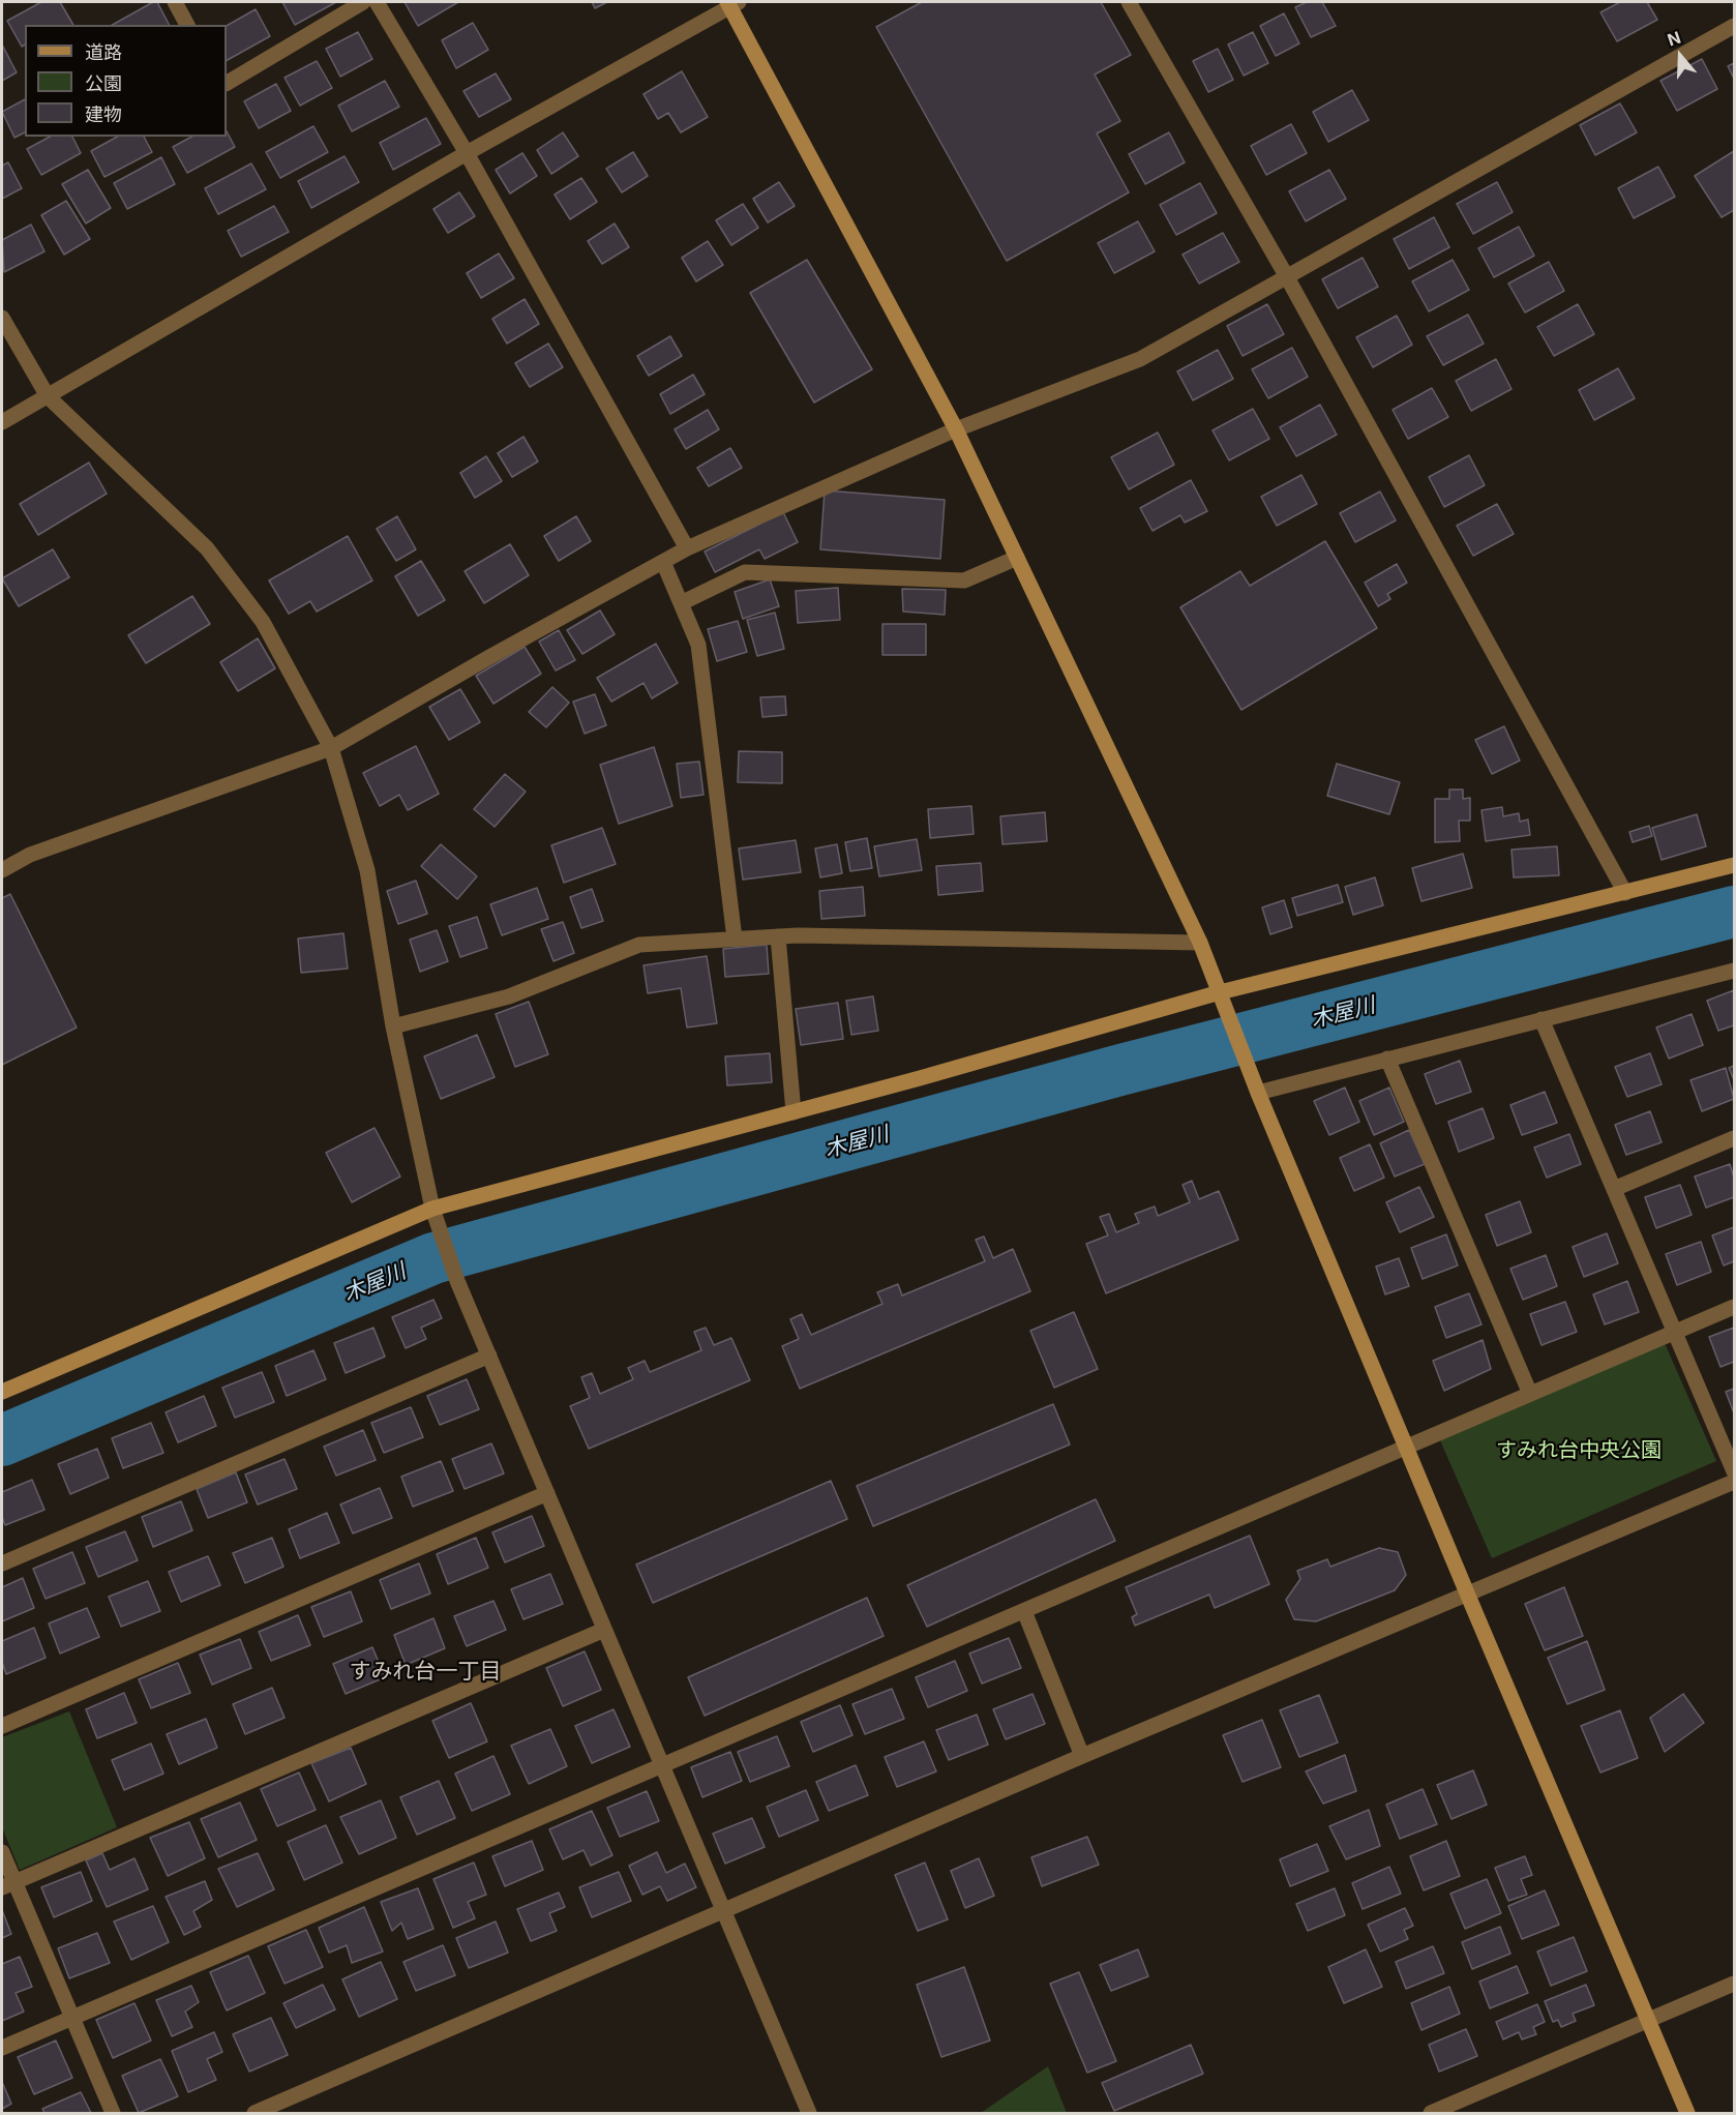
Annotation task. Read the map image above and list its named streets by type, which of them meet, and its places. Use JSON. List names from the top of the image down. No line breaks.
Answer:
{"districts":["すみれ台一丁目"],"water":["木屋川"],"parks":["すみれ台中央公園"],"legend":["道路","公園","建物"],"north":"top"}
